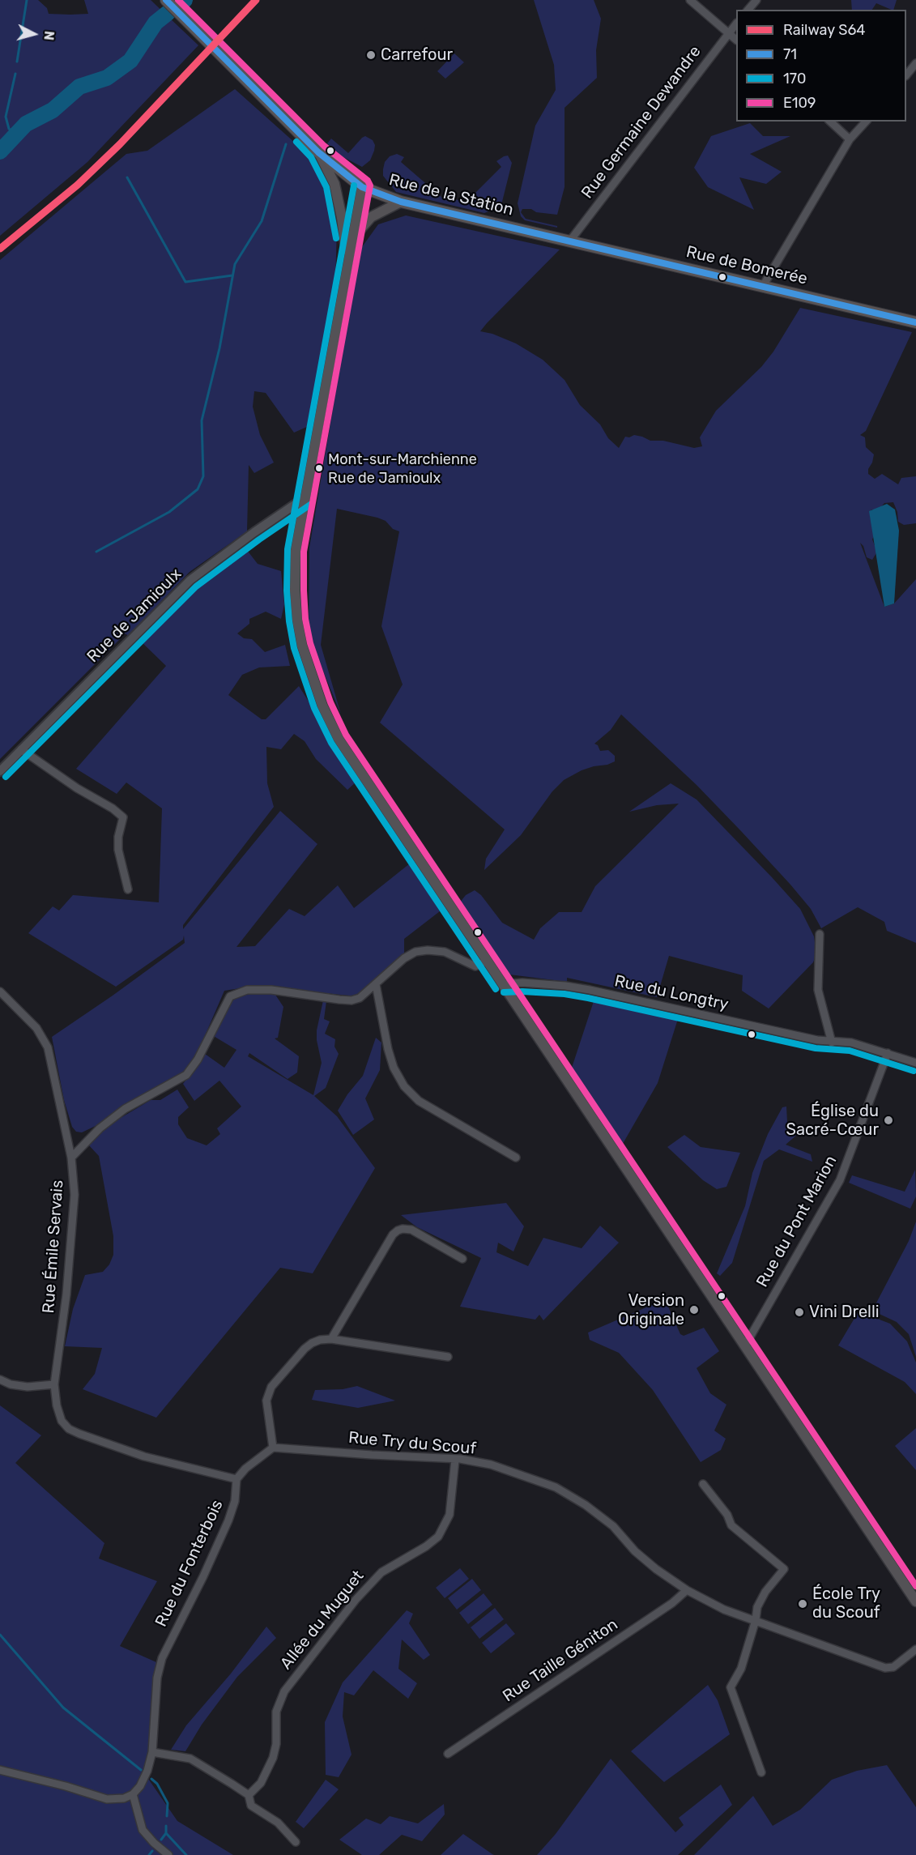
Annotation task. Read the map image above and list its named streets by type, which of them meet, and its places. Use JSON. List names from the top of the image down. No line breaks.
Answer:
{"streets":{"main road":["Rue de la Station","Rue de Bomerée"],"street":["Rue Germaine Dewandre","Rue de Jamioulx","Rue du Longtry","Rue du Pont Marion","Rue Émile Servais","Rue Try du Scouf","Rue du Fonterbois","Allée du Muguet","Rue Taille Géniton"]},"crossings":[["Rue Germaine Dewandre","Rue de la Station"],["Rue Germaine Dewandre","Rue de Bomerée"],["Rue de la Station","Rue de Bomerée"],["Rue du Longtry","Rue du Pont Marion"],["Rue Émile Servais","Rue du Fonterbois"],["Rue Try du Scouf","Allée du Muguet"],["Rue Try du Scouf","Rue Taille Géniton"]],"places":["Carrefour","Mont-sur-Marchienne Rue de Jamioulx","Église du Sacré-Cœur","Version Originale","Vini Drelli","École Try du Scouf"],"lines":["rail line S64","transit line 71","transit line E109","transit line 170"],"legend":["Railway S64","71","170","E109"],"north":"right"}
